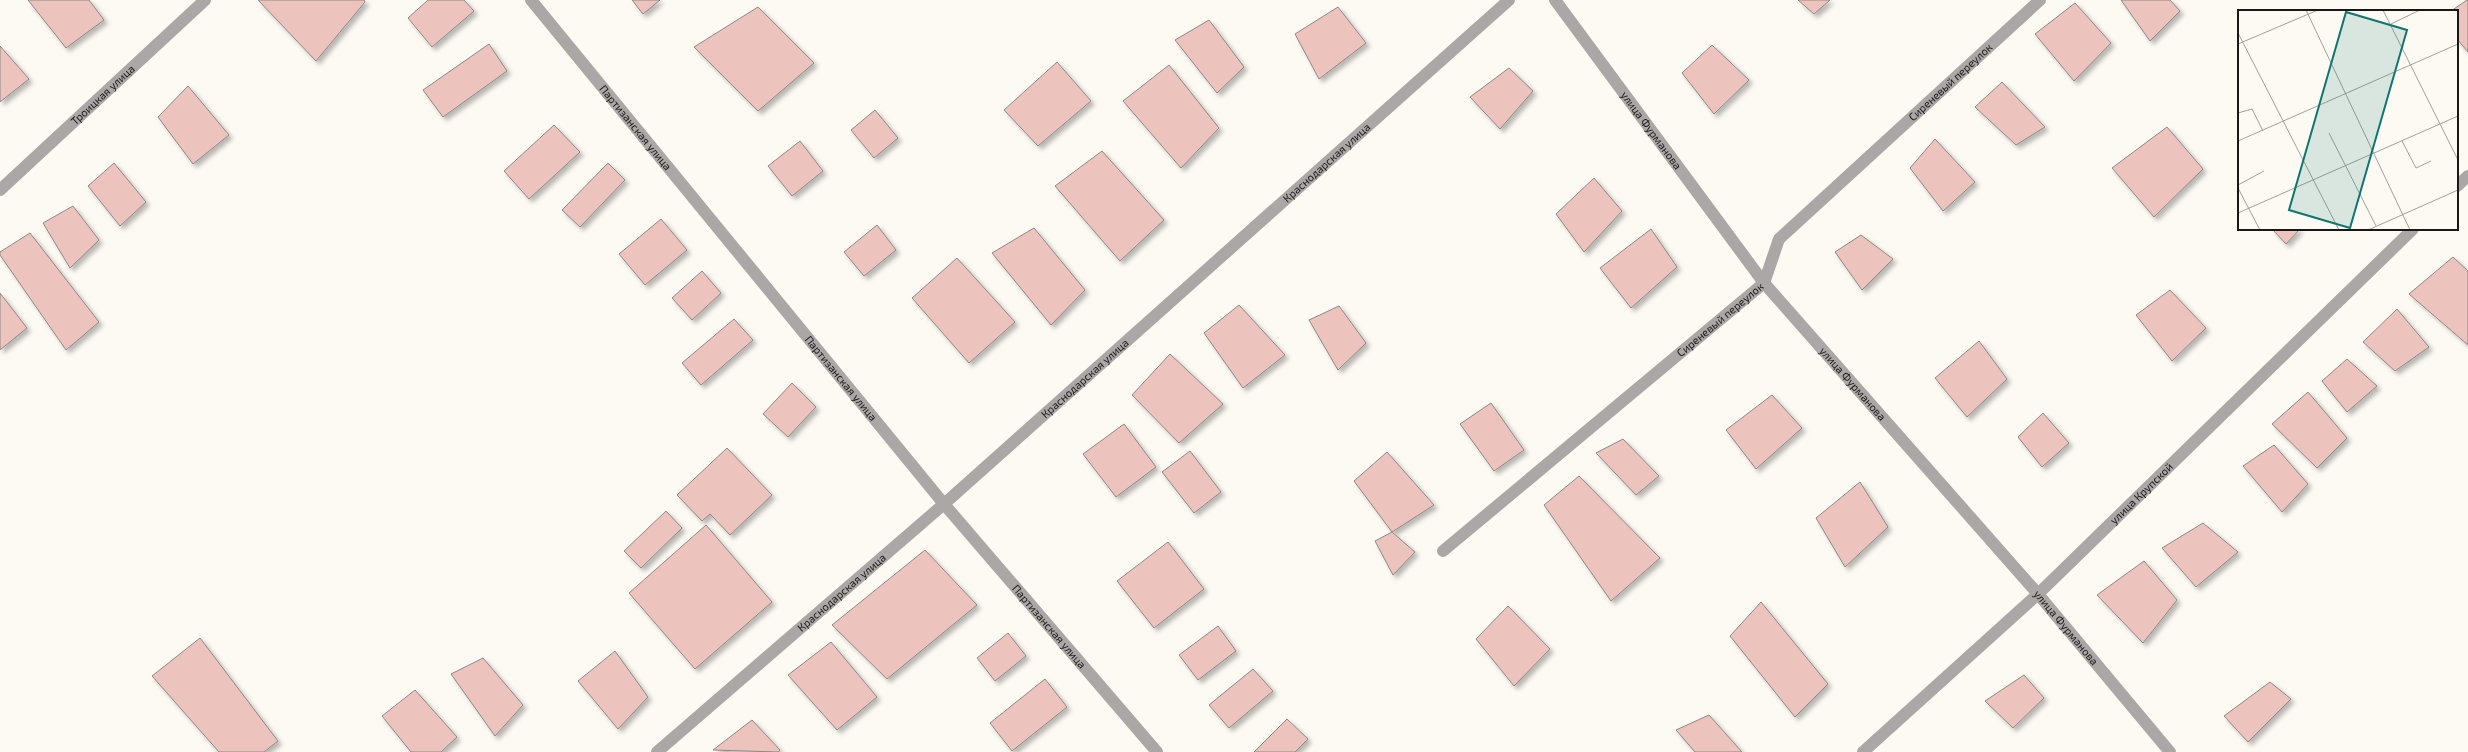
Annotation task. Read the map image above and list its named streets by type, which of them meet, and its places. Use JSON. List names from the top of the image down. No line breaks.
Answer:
{"streets":{"street":["Сиреневый переулок","Троицкая улица","Партизанская улица","улица Фурманова","Краснодарская улица","улица Крупской"]},"crossings":[["Сиреневый переулок","улица Фурманова"],["Партизанская улица","Краснодарская улица"],["улица Фурманова","улица Крупской"]]}
